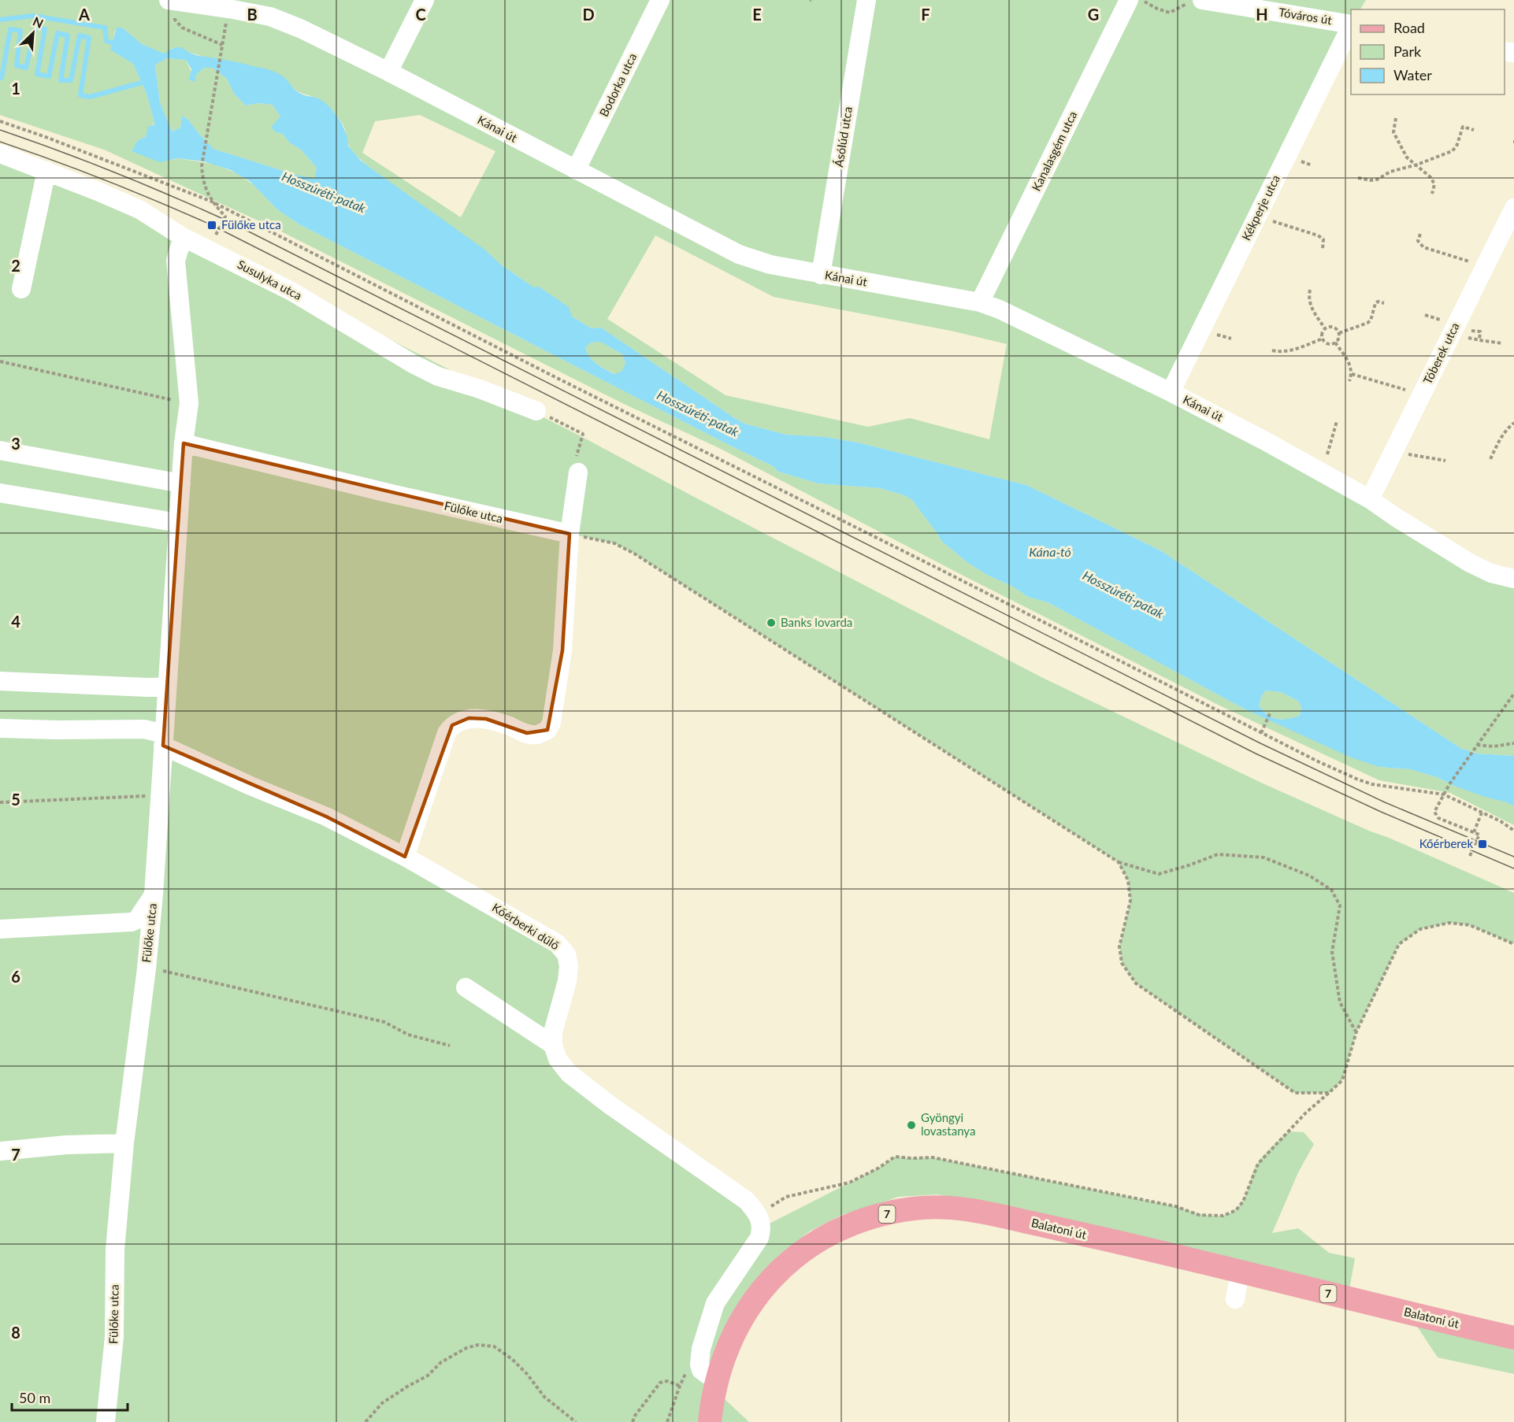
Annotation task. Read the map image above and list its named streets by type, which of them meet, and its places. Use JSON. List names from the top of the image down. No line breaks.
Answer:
{"streets":{"main road":["7","Balatoni út"],"street":["Tóváros út","Bodorka utca","Kánai út","Ásólúd utca","Kanalasgém utca","Kékperje utca","Susulyka utca","Tóberek utca","Fülőke utca","Kőérberki dűlő"]},"crossings":[["Bodorka utca","Kánai út"],["Kánai út","Ásólúd utca"],["Kánai út","Kanalasgém utca"],["Kánai út","Kékperje utca"],["Kánai út","Tóberek utca"],["Susulyka utca","Fülőke utca"],["Fülőke utca","Kőérberki dűlő"]],"water":["Hosszúréti-patak","Kána-tó"],"places":{"transit":["Fülőke utca","Kőérberek"],"other":["Banks lovarda","Gyöngyi lovastanya"]},"legend":["Road","Park","Water"],"scale_bar":"50 m","north":"top right","grid":{"columns":["A","B","C","D","E","F","G","H"],"rows":["1","2","3","4","5","6","7","8"]}}
